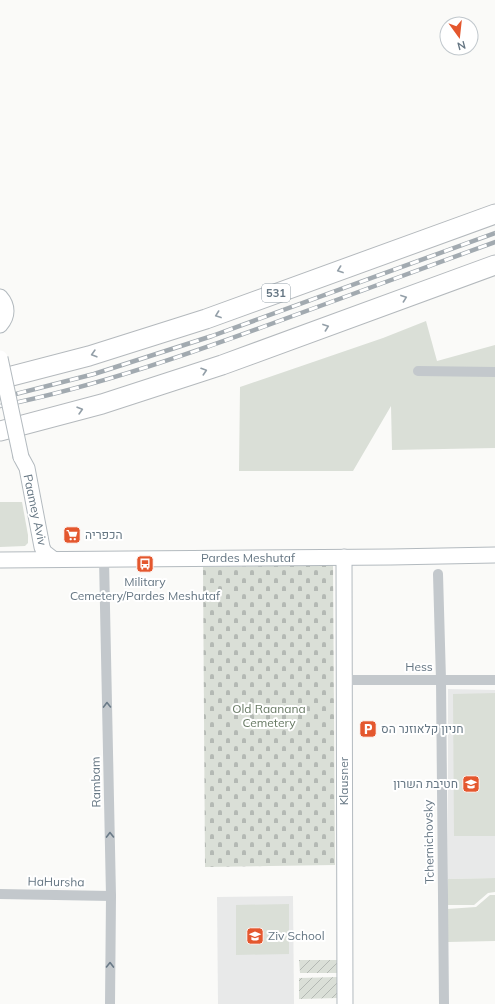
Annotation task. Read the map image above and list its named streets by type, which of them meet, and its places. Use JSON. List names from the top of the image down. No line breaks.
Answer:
{"streets":{"highway":["531"],"street":["Paamey Aviv","Pardes Meshutaf","Hess","Klausner","Rambam","Tchernichovsky","HaHursha"]},"crossings":[["Paamey Aviv","Pardes Meshutaf"],["Pardes Meshutaf","Klausner"],["Pardes Meshutaf","Rambam"],["Hess","Klausner"],["Hess","Tchernichovsky"],["Rambam","HaHursha"]],"one_way":["Rambam"],"parks":["Old Raanana Cemetery"],"places":{"supermarket":["הכפריה"],"bus stop":["Military Cemetery/Pardes Meshutaf"],"parking":["חניון קלאוזנר הס"],"school or university":["חטיבת השרון","Ziv School"]},"north":"bottom"}
